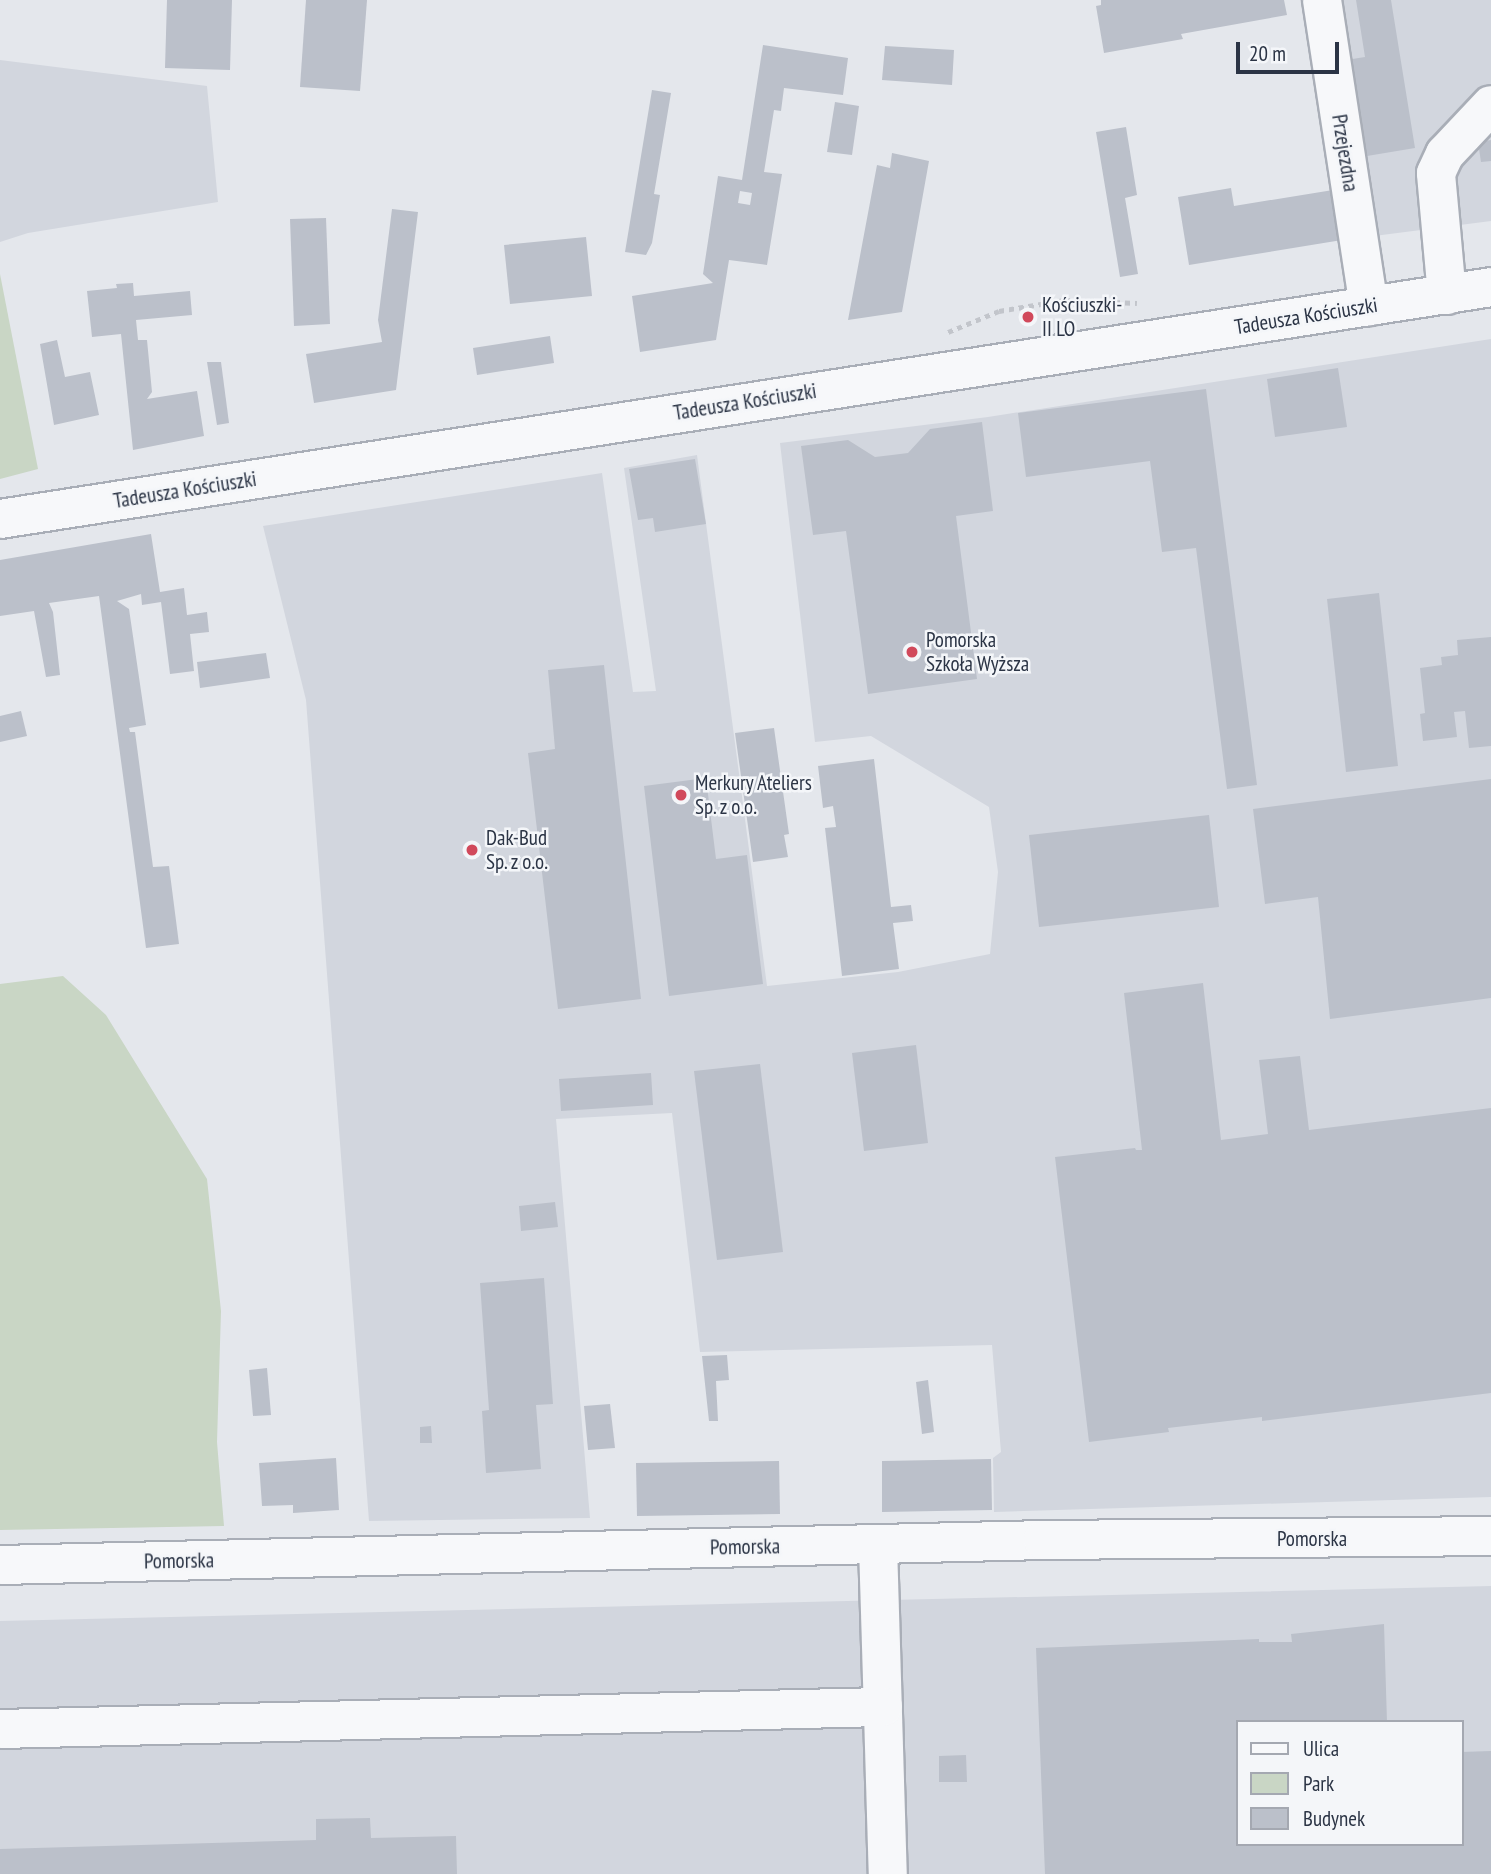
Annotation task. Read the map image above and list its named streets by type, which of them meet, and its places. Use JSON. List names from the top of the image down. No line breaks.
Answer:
{"streets":{"street":["Przejezdna","Tadeusza Kościuszki","Pomorska"]},"crossings":[["Przejezdna","Tadeusza Kościuszki"]],"places":["Kościuszki- II LO","Pomorska Szkoła Wyższa","Merkury Ateliers Sp. z o.o.","Dak-Bud Sp. z o.o."],"legend":["Ulica","Park","Budynek"],"scale_bar":"20 m"}
